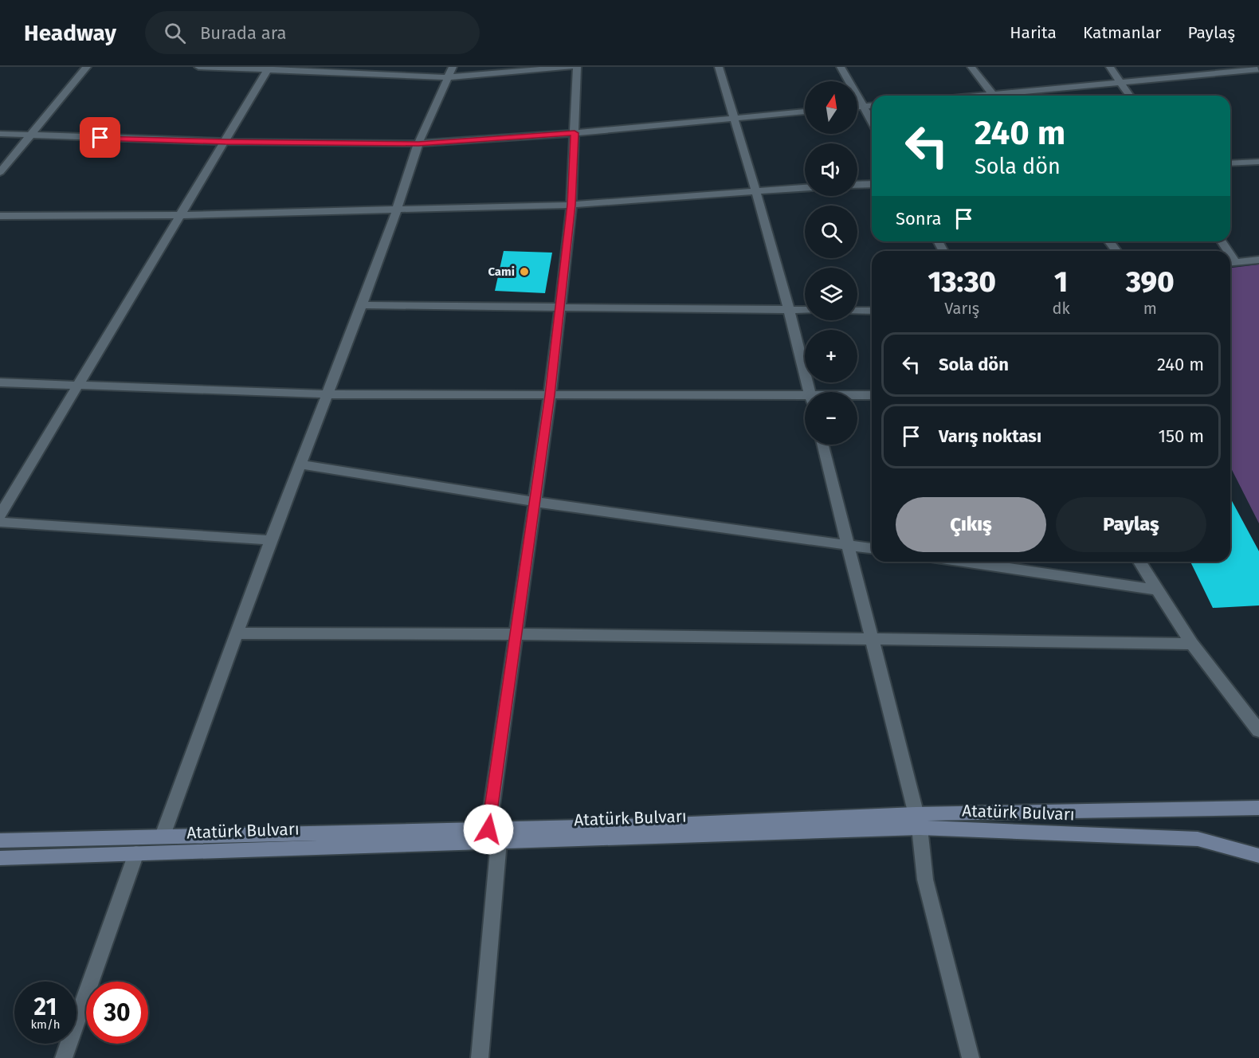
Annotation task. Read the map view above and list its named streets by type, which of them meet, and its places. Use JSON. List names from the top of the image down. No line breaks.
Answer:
{"streets":{"main road":["Atatürk Bulvarı"]},"places":["Cami"],"north":"top","page":{"header":"Headway","search":"Burada ara","nav":["Harita","Katmanlar","Paylaş"],"map_buttons":["+","−"],"turn":["240 m","Sola dön"],"then":"Sonra","eta":["13:30","Varış","1","dk","390","m"],"list":[{"name":"Sola dön","value":"240 m"},{"name":"Varış noktası","value":"150 m"}],"buttons":["Çıkış","Paylaş"],"speed":"21 km/h","limit":"30"}}
